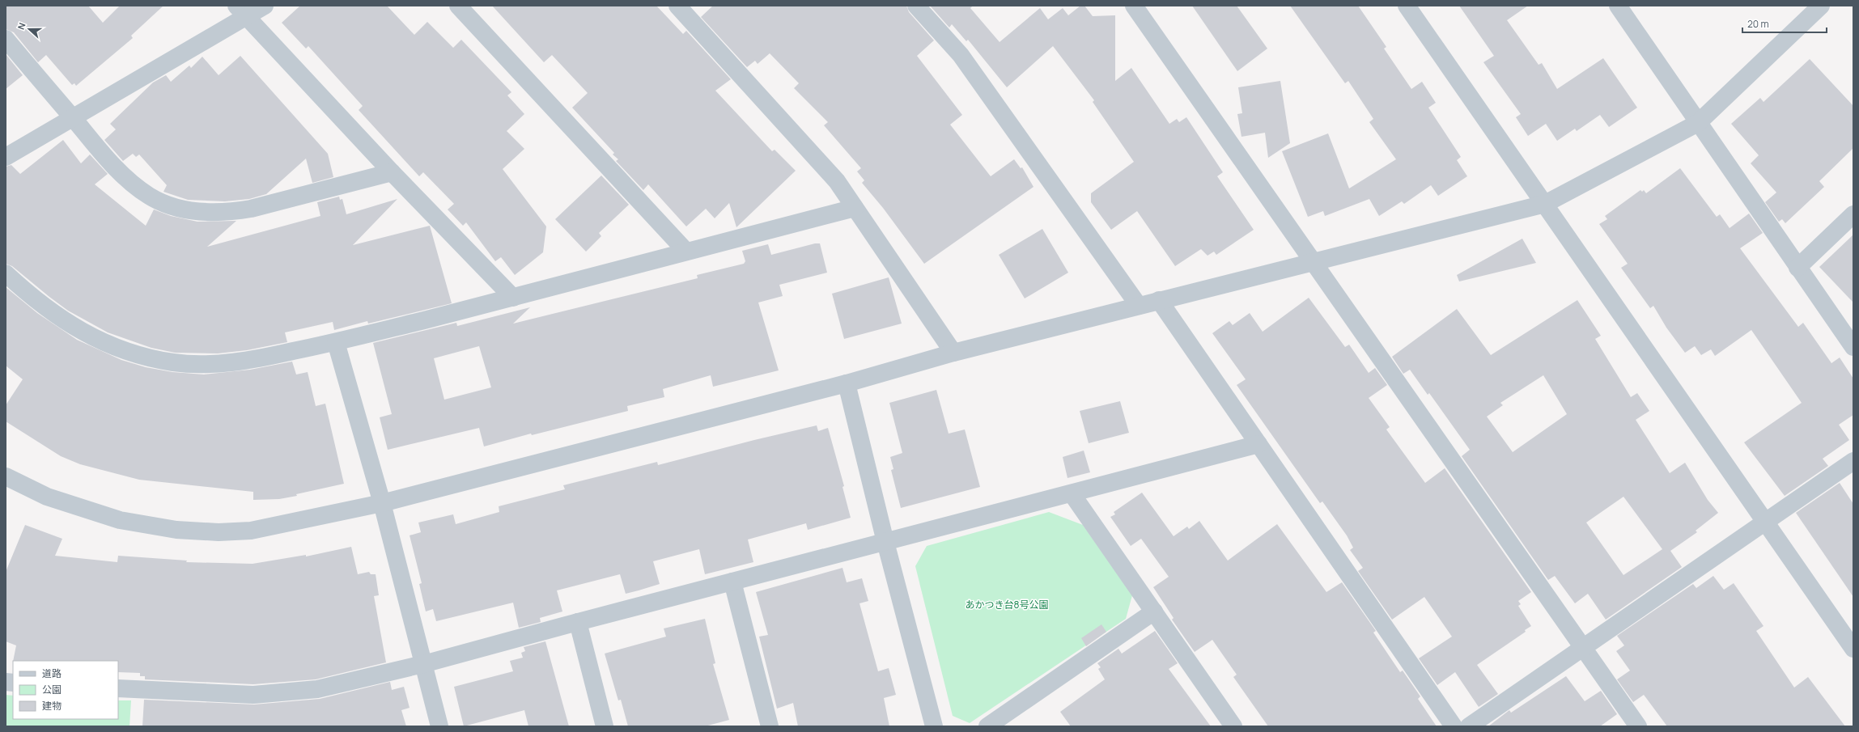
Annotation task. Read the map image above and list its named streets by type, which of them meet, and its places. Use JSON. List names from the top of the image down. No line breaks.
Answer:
{"parks":["あかつき台8号公園"],"legend":["道路","公園","建物"],"scale_bar":"20 m","north":"left"}
